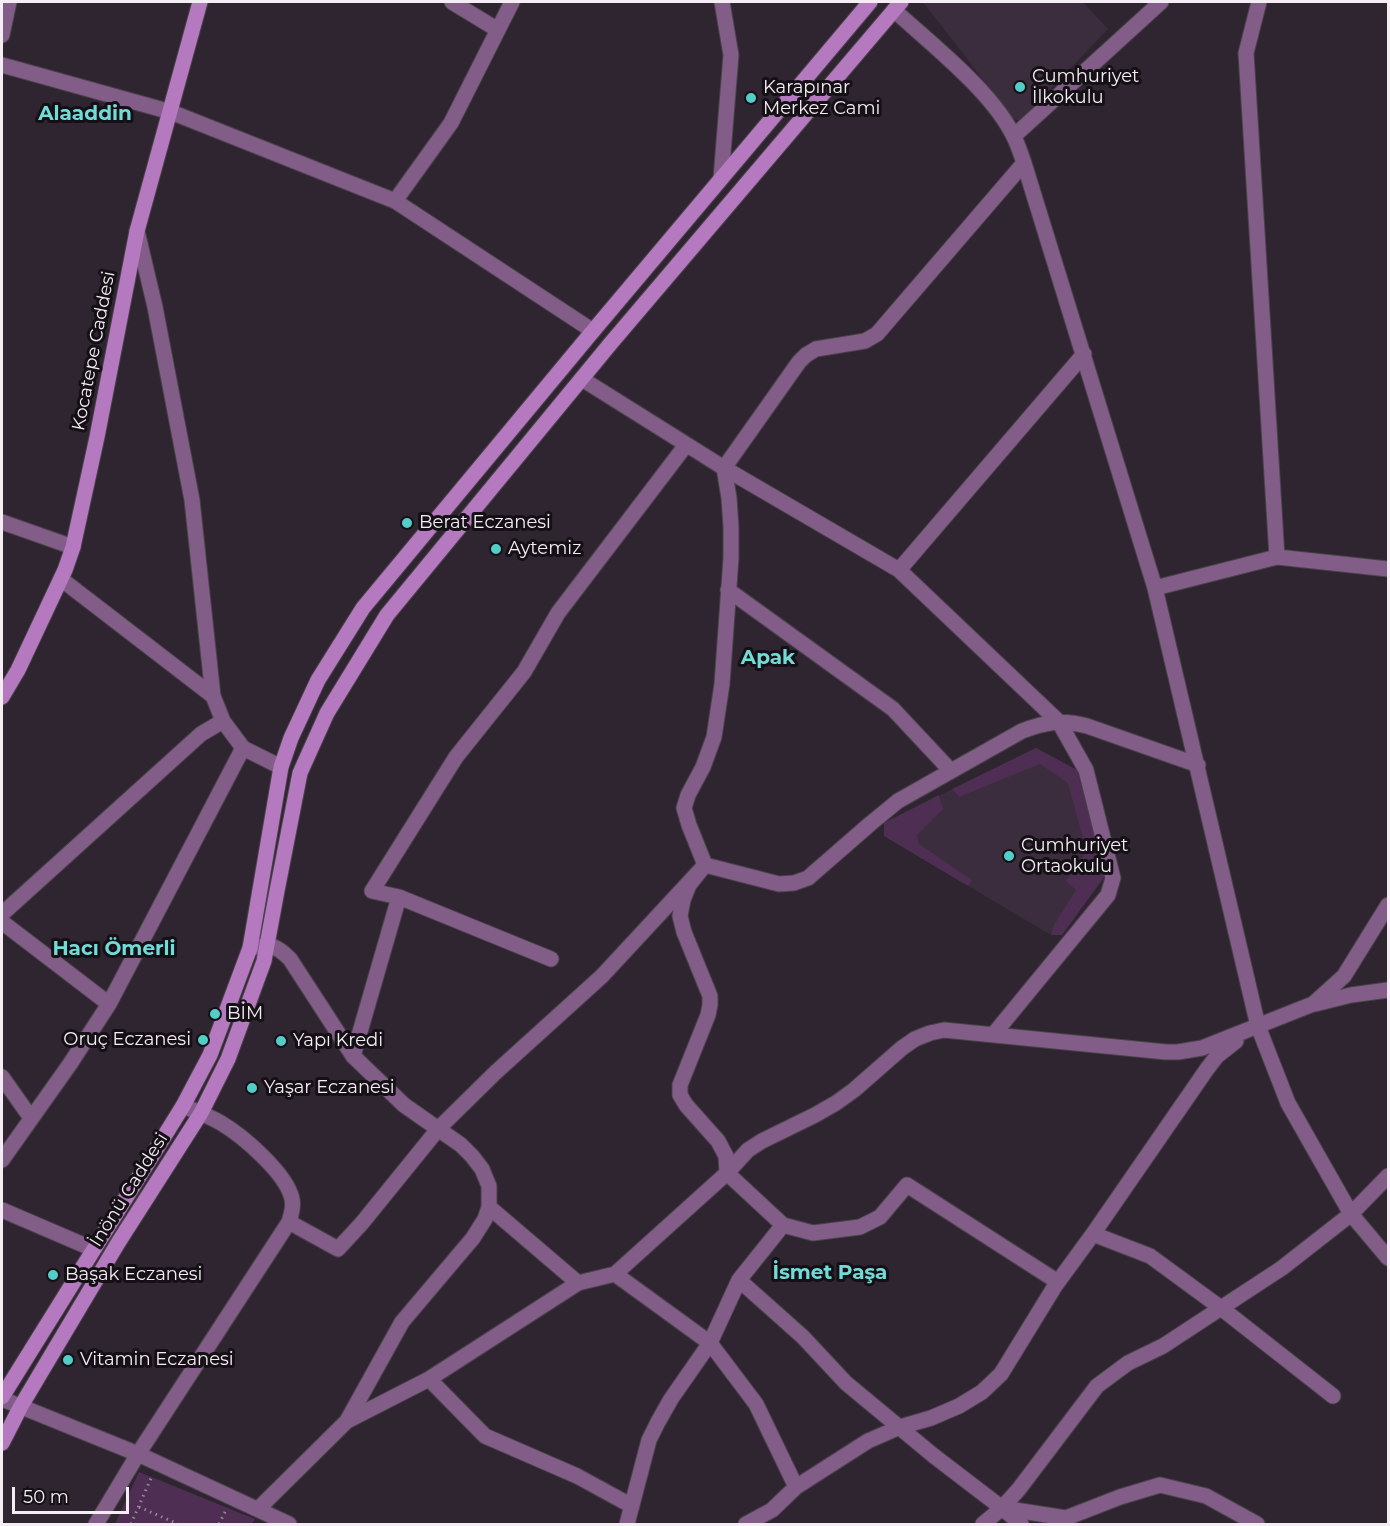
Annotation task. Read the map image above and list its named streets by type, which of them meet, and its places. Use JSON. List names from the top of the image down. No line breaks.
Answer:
{"streets":{"main road":["Kocatepe Caddesi","İnönü Caddesi"]},"districts":["Alaaddin","Apak","Hacı Ömerli","İsmet Paşa"],"places":["Cumhuriyet İlkokulu","Karapınar Merkez Cami","Berat Eczanesi","Aytemiz","Cumhuriyet Ortaokulu","BİM","Oruç Eczanesi","Yapı Kredi","Yaşar Eczanesi","Başak Eczanesi","Vitamin Eczanesi"],"scale_bar":"50 m"}
